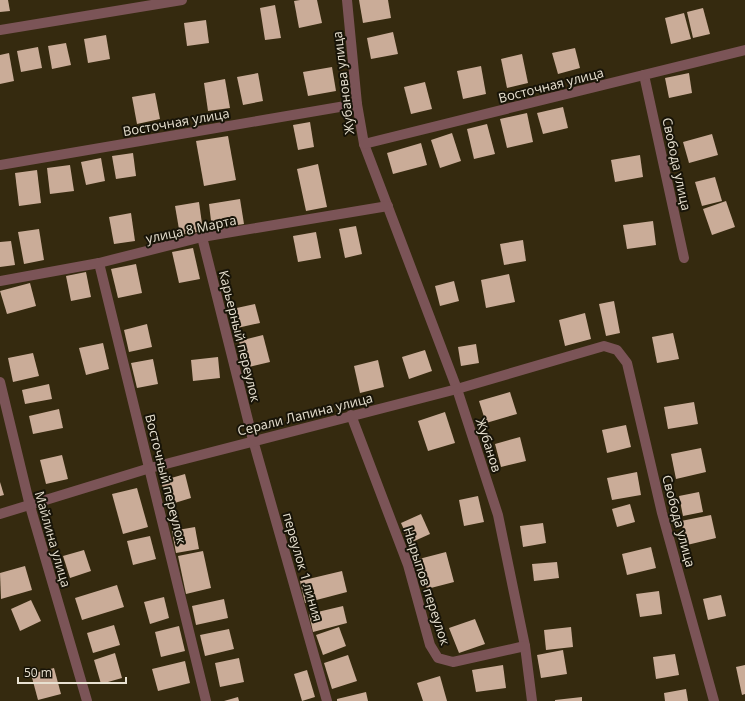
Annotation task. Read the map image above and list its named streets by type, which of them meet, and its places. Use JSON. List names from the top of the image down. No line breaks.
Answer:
{"streets":{"street":["Жубанова улица","Восточная улица","Свобода улица","улица 8 Марта","Карьерный переулок","Серали Лапина улица","Жубанов","Восточный переулок","Майлина улица","переулок 1 линия","Нырыпов переулок"]},"crossings":[["Жубанова улица","Восточная улица"],["Жубанова улица","улица 8 Марта"],["Жубанова улица","Жубанов"],["Восточная улица","Свобода улица"],["Свобода улица","Серали Лапина улица"],["улица 8 Марта","Карьерный переулок"],["улица 8 Марта","Жубанов"],["улица 8 Марта","Восточный переулок"],["Карьерный переулок","Серали Лапина улица"],["Карьерный переулок","переулок 1 линия"],["Серали Лапина улица","Жубанов"],["Серали Лапина улица","Восточный переулок"],["Серали Лапина улица","Майлина улица"],["Серали Лапина улица","переулок 1 линия"],["Серали Лапина улица","Нырыпов переулок"],["Жубанов","Нырыпов переулок"]],"scale_bar":"50 m"}
